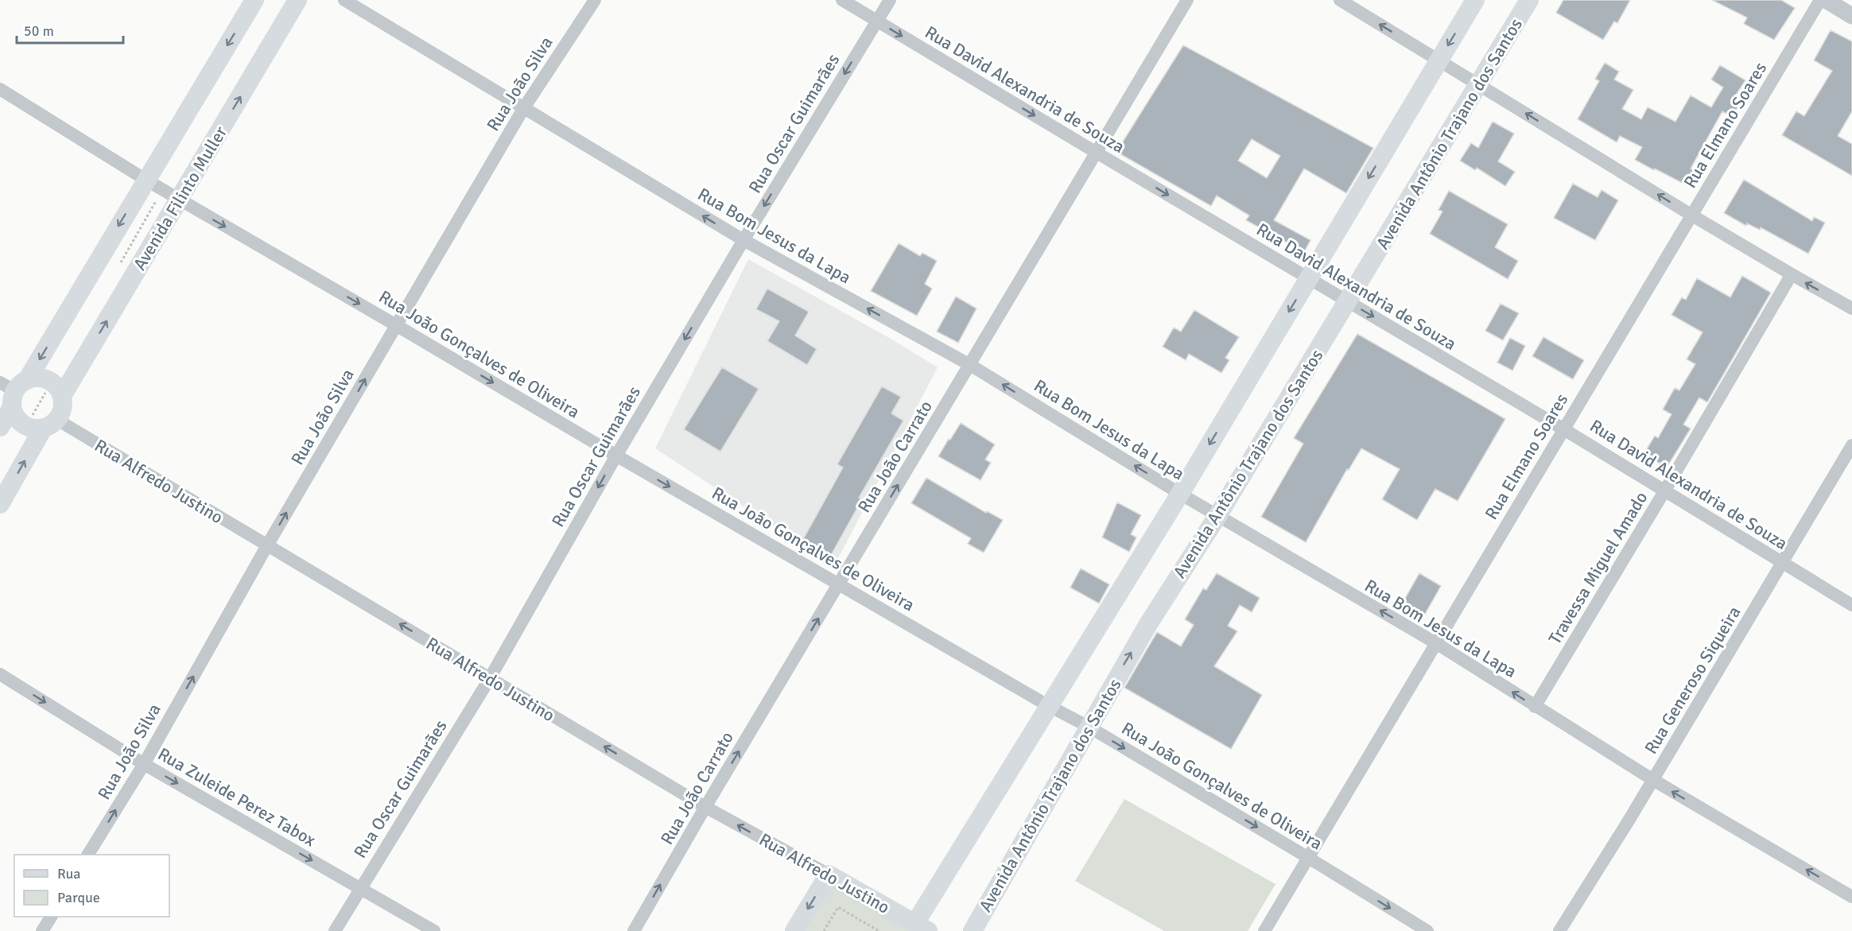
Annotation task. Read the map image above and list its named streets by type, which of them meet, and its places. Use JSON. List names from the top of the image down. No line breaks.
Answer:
{"streets":{"main road":["Avenida Antônio Trajano dos Santos","Avenida Filinto Muller","Rua Alfredo Justino"],"street":["Rua João Silva","Rua David Alexandria de Souza","Rua Oscar Guimarães","Rua Elmano Soares","Rua Bom Jesus da Lapa","Rua João Gonçalves de Oliveira","Rua João Carrato","Travessa Miguel Amado","Rua Generoso Siqueira","Rua Zuleide Perez Tabox"]},"crossings":[["Rua João Silva","Rua Bom Jesus da Lapa"],["Rua João Silva","Rua João Gonçalves de Oliveira"],["Rua João Silva","Rua Alfredo Justino"],["Rua João Silva","Rua Zuleide Perez Tabox"],["Rua David Alexandria de Souza","Rua Oscar Guimarães"],["Rua David Alexandria de Souza","Rua Elmano Soares"],["Rua David Alexandria de Souza","Avenida Antônio Trajano dos Santos"],["Rua David Alexandria de Souza","Rua João Carrato"],["Rua David Alexandria de Souza","Travessa Miguel Amado"],["Rua David Alexandria de Souza","Rua Generoso Siqueira"],["Rua Oscar Guimarães","Rua Bom Jesus da Lapa"],["Rua Oscar Guimarães","Rua João Gonçalves de Oliveira"],["Rua Oscar Guimarães","Rua Alfredo Justino"],["Rua Oscar Guimarães","Rua Zuleide Perez Tabox"],["Rua Elmano Soares","Rua Bom Jesus da Lapa"],["Rua Elmano Soares","Rua João Gonçalves de Oliveira"],["Avenida Antônio Trajano dos Santos","Rua Bom Jesus da Lapa"],["Avenida Antônio Trajano dos Santos","Rua João Gonçalves de Oliveira"],["Avenida Filinto Muller","Rua João Gonçalves de Oliveira"],["Avenida Filinto Muller","Rua Alfredo Justino"],["Rua Bom Jesus da Lapa","Rua João Carrato"],["Rua Bom Jesus da Lapa","Travessa Miguel Amado"],["Rua Bom Jesus da Lapa","Rua Generoso Siqueira"],["Rua João Gonçalves de Oliveira","Rua João Carrato"],["Rua João Carrato","Rua Alfredo Justino"]],"one_way":["Rua João Silva","Rua David Alexandria de Souza","Rua Oscar Guimarães","Rua Bom Jesus da Lapa","Rua João Gonçalves de Oliveira","Rua João Carrato","Rua Alfredo Justino","Rua Zuleide Perez Tabox"],"legend":["Rua","Parque"],"scale_bar":"50 m"}
